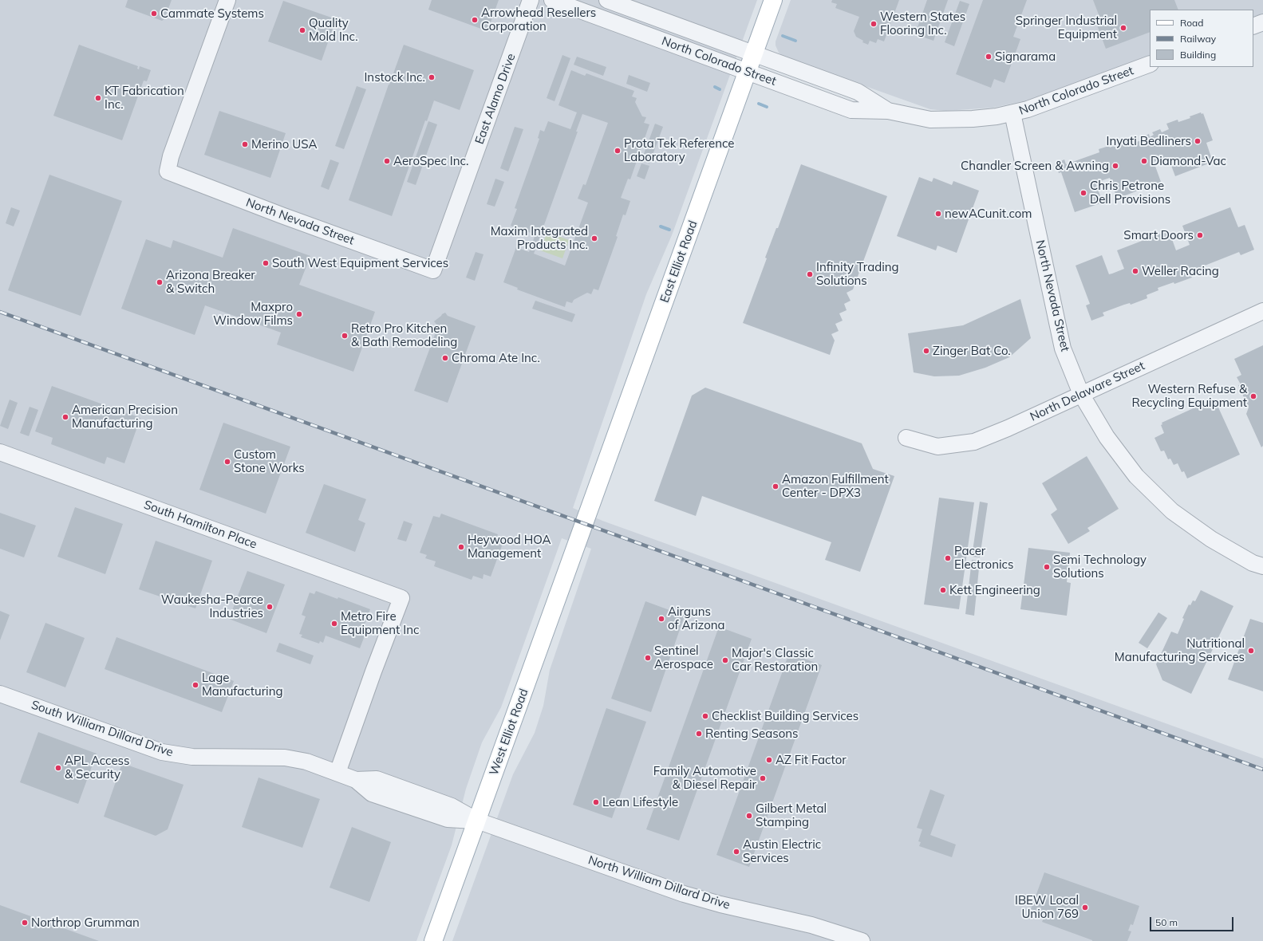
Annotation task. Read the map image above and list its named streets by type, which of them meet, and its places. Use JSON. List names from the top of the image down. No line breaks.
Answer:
{"streets":{"main road":["East Elliot Road","West Elliot Road"],"street":["North Colorado Street","East Alamo Drive","North Nevada Street","North Delaware Street","South Hamilton Place","South William Dillard Drive","North William Dillard Drive"]},"crossings":[["North Colorado Street","North Nevada Street"],["North Colorado Street","East Elliot Road"],["East Alamo Drive","North Nevada Street"],["North Nevada Street","North Delaware Street"],["East Elliot Road","West Elliot Road"],["South Hamilton Place","South William Dillard Drive"],["South William Dillard Drive","West Elliot Road"],["South William Dillard Drive","North William Dillard Drive"],["West Elliot Road","North William Dillard Drive"]],"places":["Cammate Systems","Arrowhead Resellers Corporation","Western States Flooring Inc.","Springer Industrial Equipment","Quality Mold Inc.","Signarama","Instock Inc.","KT Fabrication Inc.","Inyati Bedliners","Merino USA","Prota Tek Reference Laboratory","AeroSpec Inc.","Diamond-Vac","Chandler Screen & Awning","Chris Petrone Dell Provisions","newACunit.com","Smart Doors","Maxim Integrated Products Inc.","South West Equipment Services","Weller Racing","Infinity Trading Solutions","Arizona Breaker & Switch","Maxpro Window Films","Retro Pro Kitchen & Bath Remodeling","Zinger Bat Co.","Chroma Ate Inc.","Western Refuse & Recycling Equipment","American Precision Manufacturing","Custom Stone Works","Amazon Fulfillment Center - DPX3","Heywood HOA Management","Pacer Electronics","Semi Technology Solutions","Kett Engineering","Waukesha-Pearce Industries","Airguns of Arizona","Metro Fire Equipment Inc","Nutritional Manufacturing Services","Sentinel Aerospace","Major's Classic Car Restoration","Lage Manufacturing","Checklist Building Services","Renting Seasons","AZ Fit Factor","APL Access & Security","Family Automotive & Diesel Repair","Lean Lifestyle","Gilbert Metal Stamping","Austin Electric Services","IBEW Local Union 769","Northrop Grumman"],"legend":["Road","Railway","Building"],"scale_bar":"50 m"}
